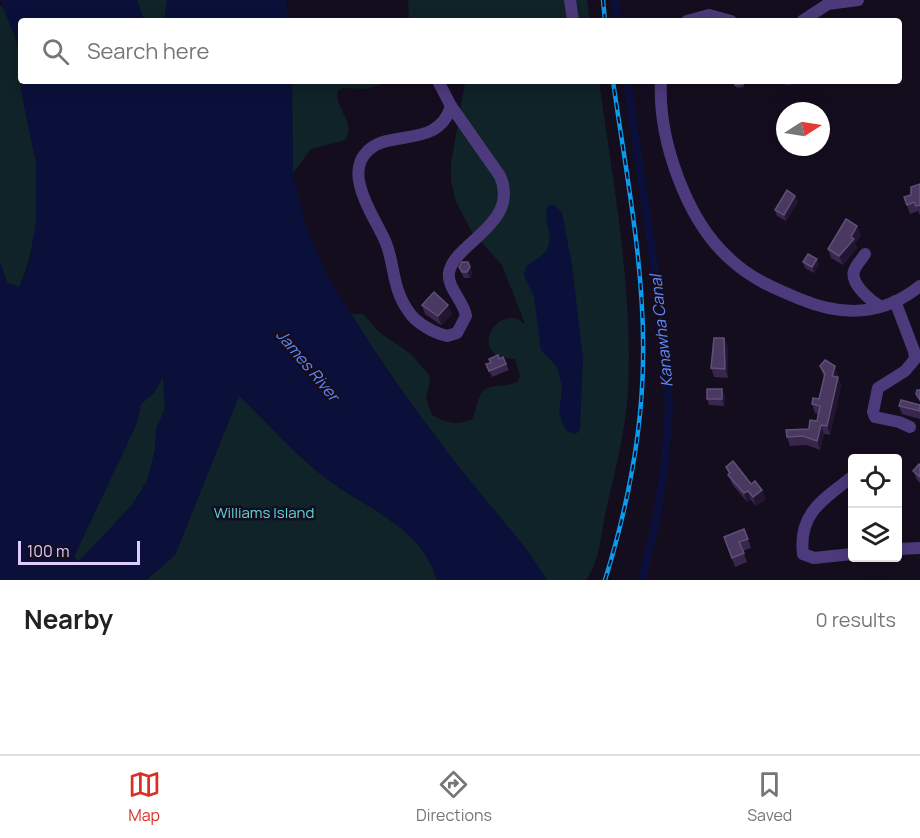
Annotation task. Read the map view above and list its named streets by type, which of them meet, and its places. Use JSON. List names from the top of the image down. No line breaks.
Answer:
{"water":["Kanawha Canal","James River"],"parks":["Williams Island"],"scale_bar":"100 m","north":"right","page":{"search":"Search here","scale":"100 m","heading":["Nearby","0 results"],"nav":["Map","Directions","Saved"]}}
